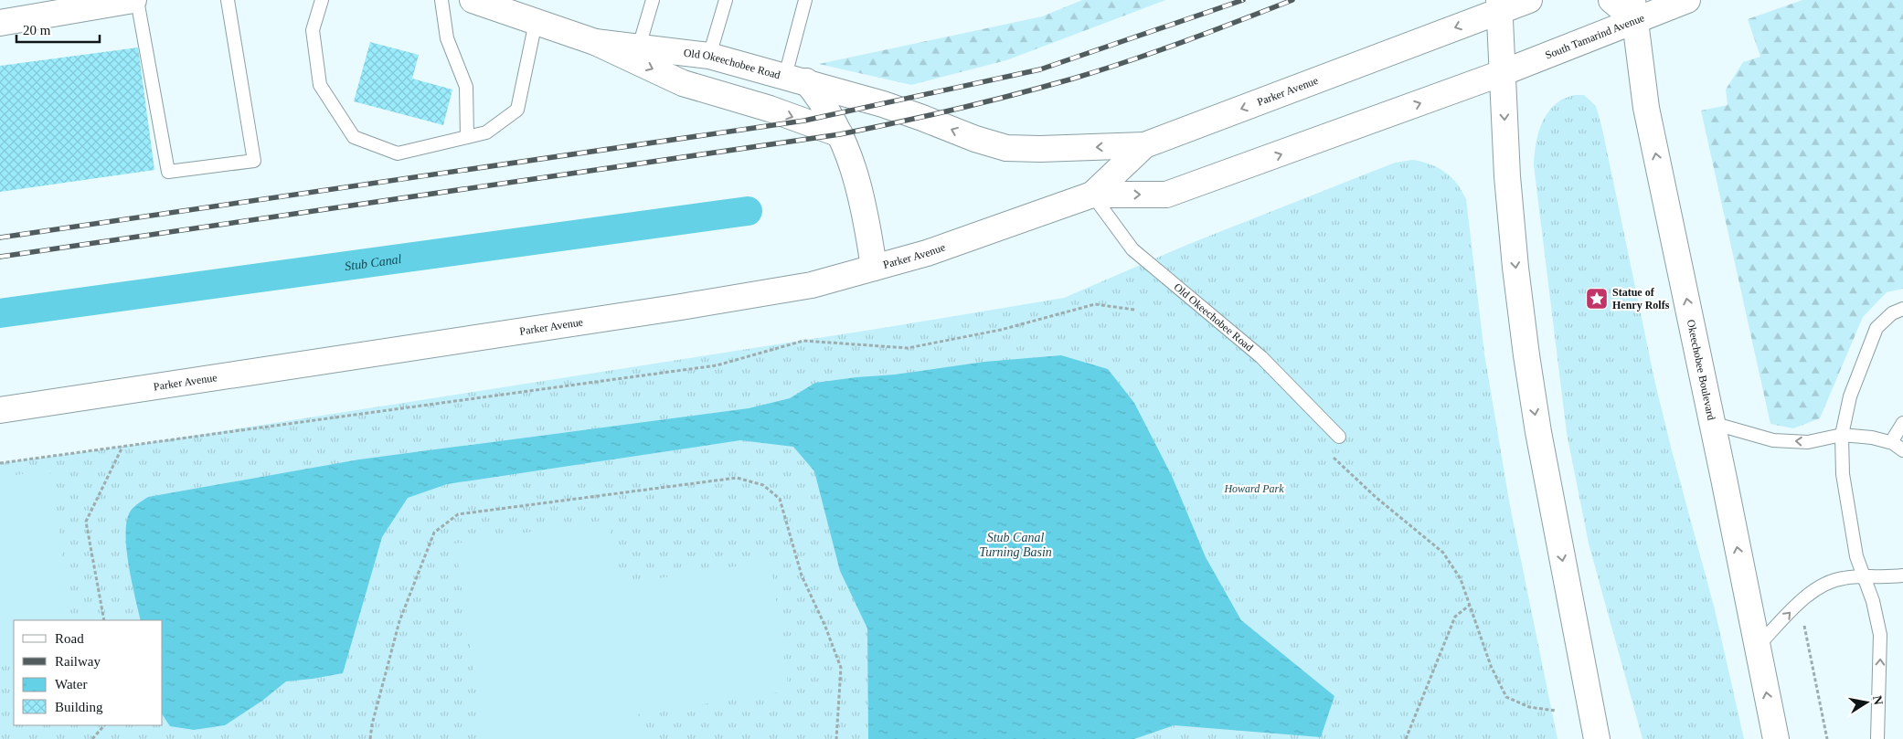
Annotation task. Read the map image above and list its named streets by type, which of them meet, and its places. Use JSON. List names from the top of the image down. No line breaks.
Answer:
{"streets":{"street":["South Tamarind Avenue","Old Okeechobee Road","Parker Avenue","Okeechobee Boulevard"]},"crossings":[["South Tamarind Avenue","Parker Avenue"],["South Tamarind Avenue","Okeechobee Boulevard"],["Old Okeechobee Road","Parker Avenue"]],"water":["Stub Canal","Stub Canal Turning Basin"],"parks":["Howard Park"],"places":{"place":["Statue of Henry Rolfs"]},"legend":["Road","Railway","Water","Building"],"scale_bar":"20 m","north":"right"}
